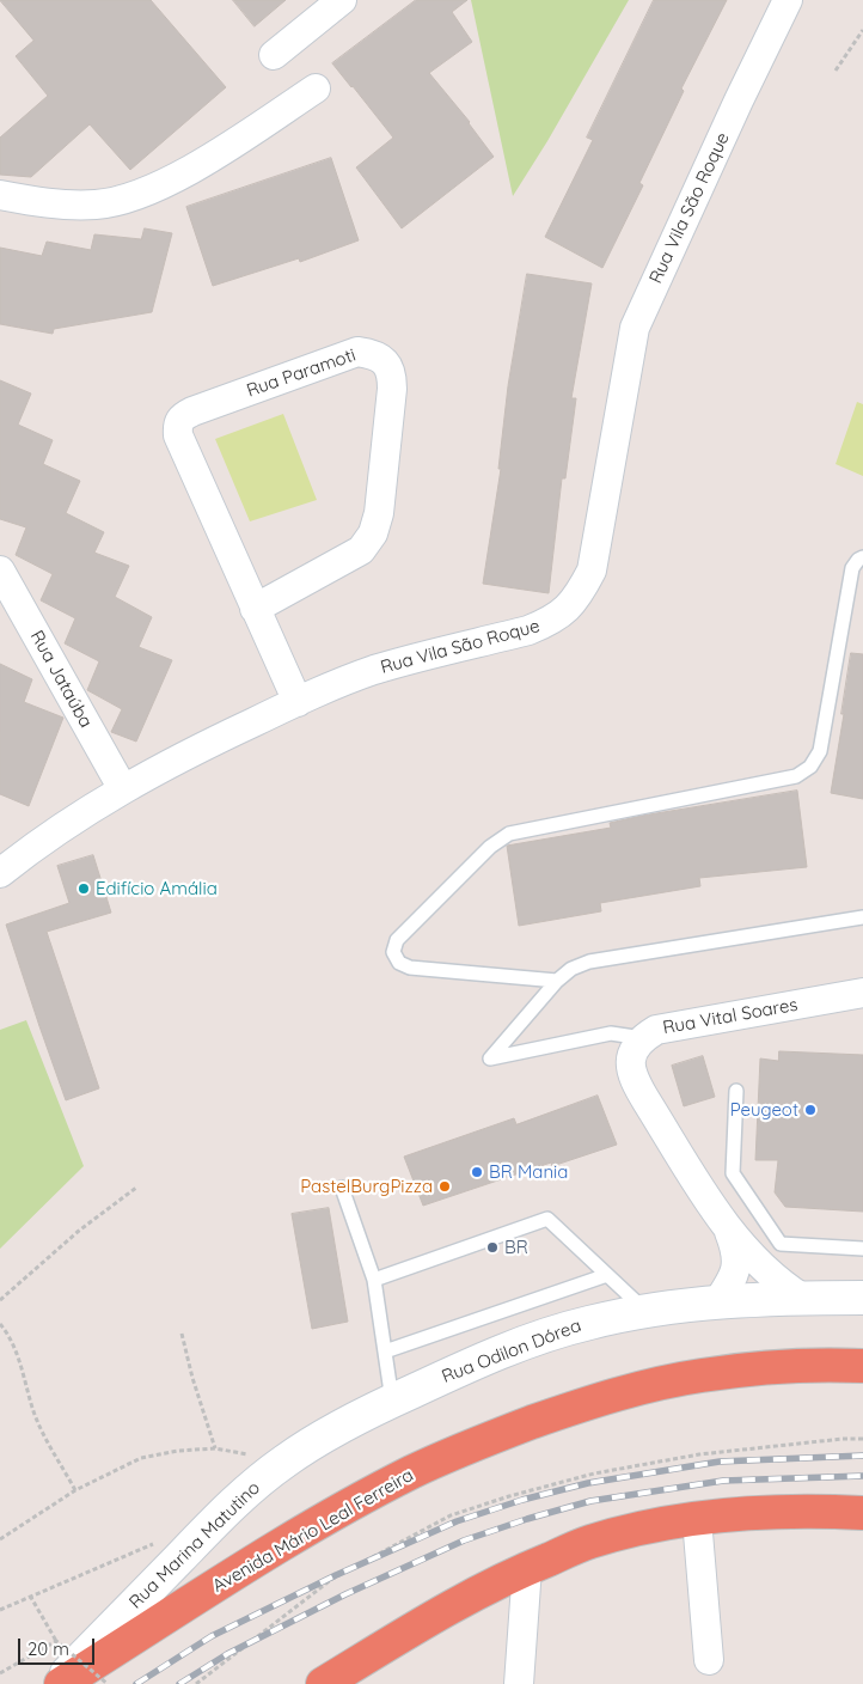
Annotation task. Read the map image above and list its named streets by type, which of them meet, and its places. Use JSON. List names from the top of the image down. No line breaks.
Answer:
{"streets":{"highway":["Avenida Mário Leal Ferreira"],"street":["Rua Vila São Roque","Rua Paramoti","Rua Jataúba","Rua Vital Soares","Rua Odilon Dórea","Rua Marina Matutino"]},"crossings":[["Rua Vila São Roque","Rua Paramoti"],["Rua Vila São Roque","Rua Jataúba"],["Rua Vital Soares","Rua Odilon Dórea"],["Rua Odilon Dórea","Rua Marina Matutino"],["Avenida Mário Leal Ferreira","Rua Marina Matutino"]],"places":["Edifício Amália","Peugeot","BR Mania","PastelBurgPizza","BR"],"scale_bar":"20 m"}
